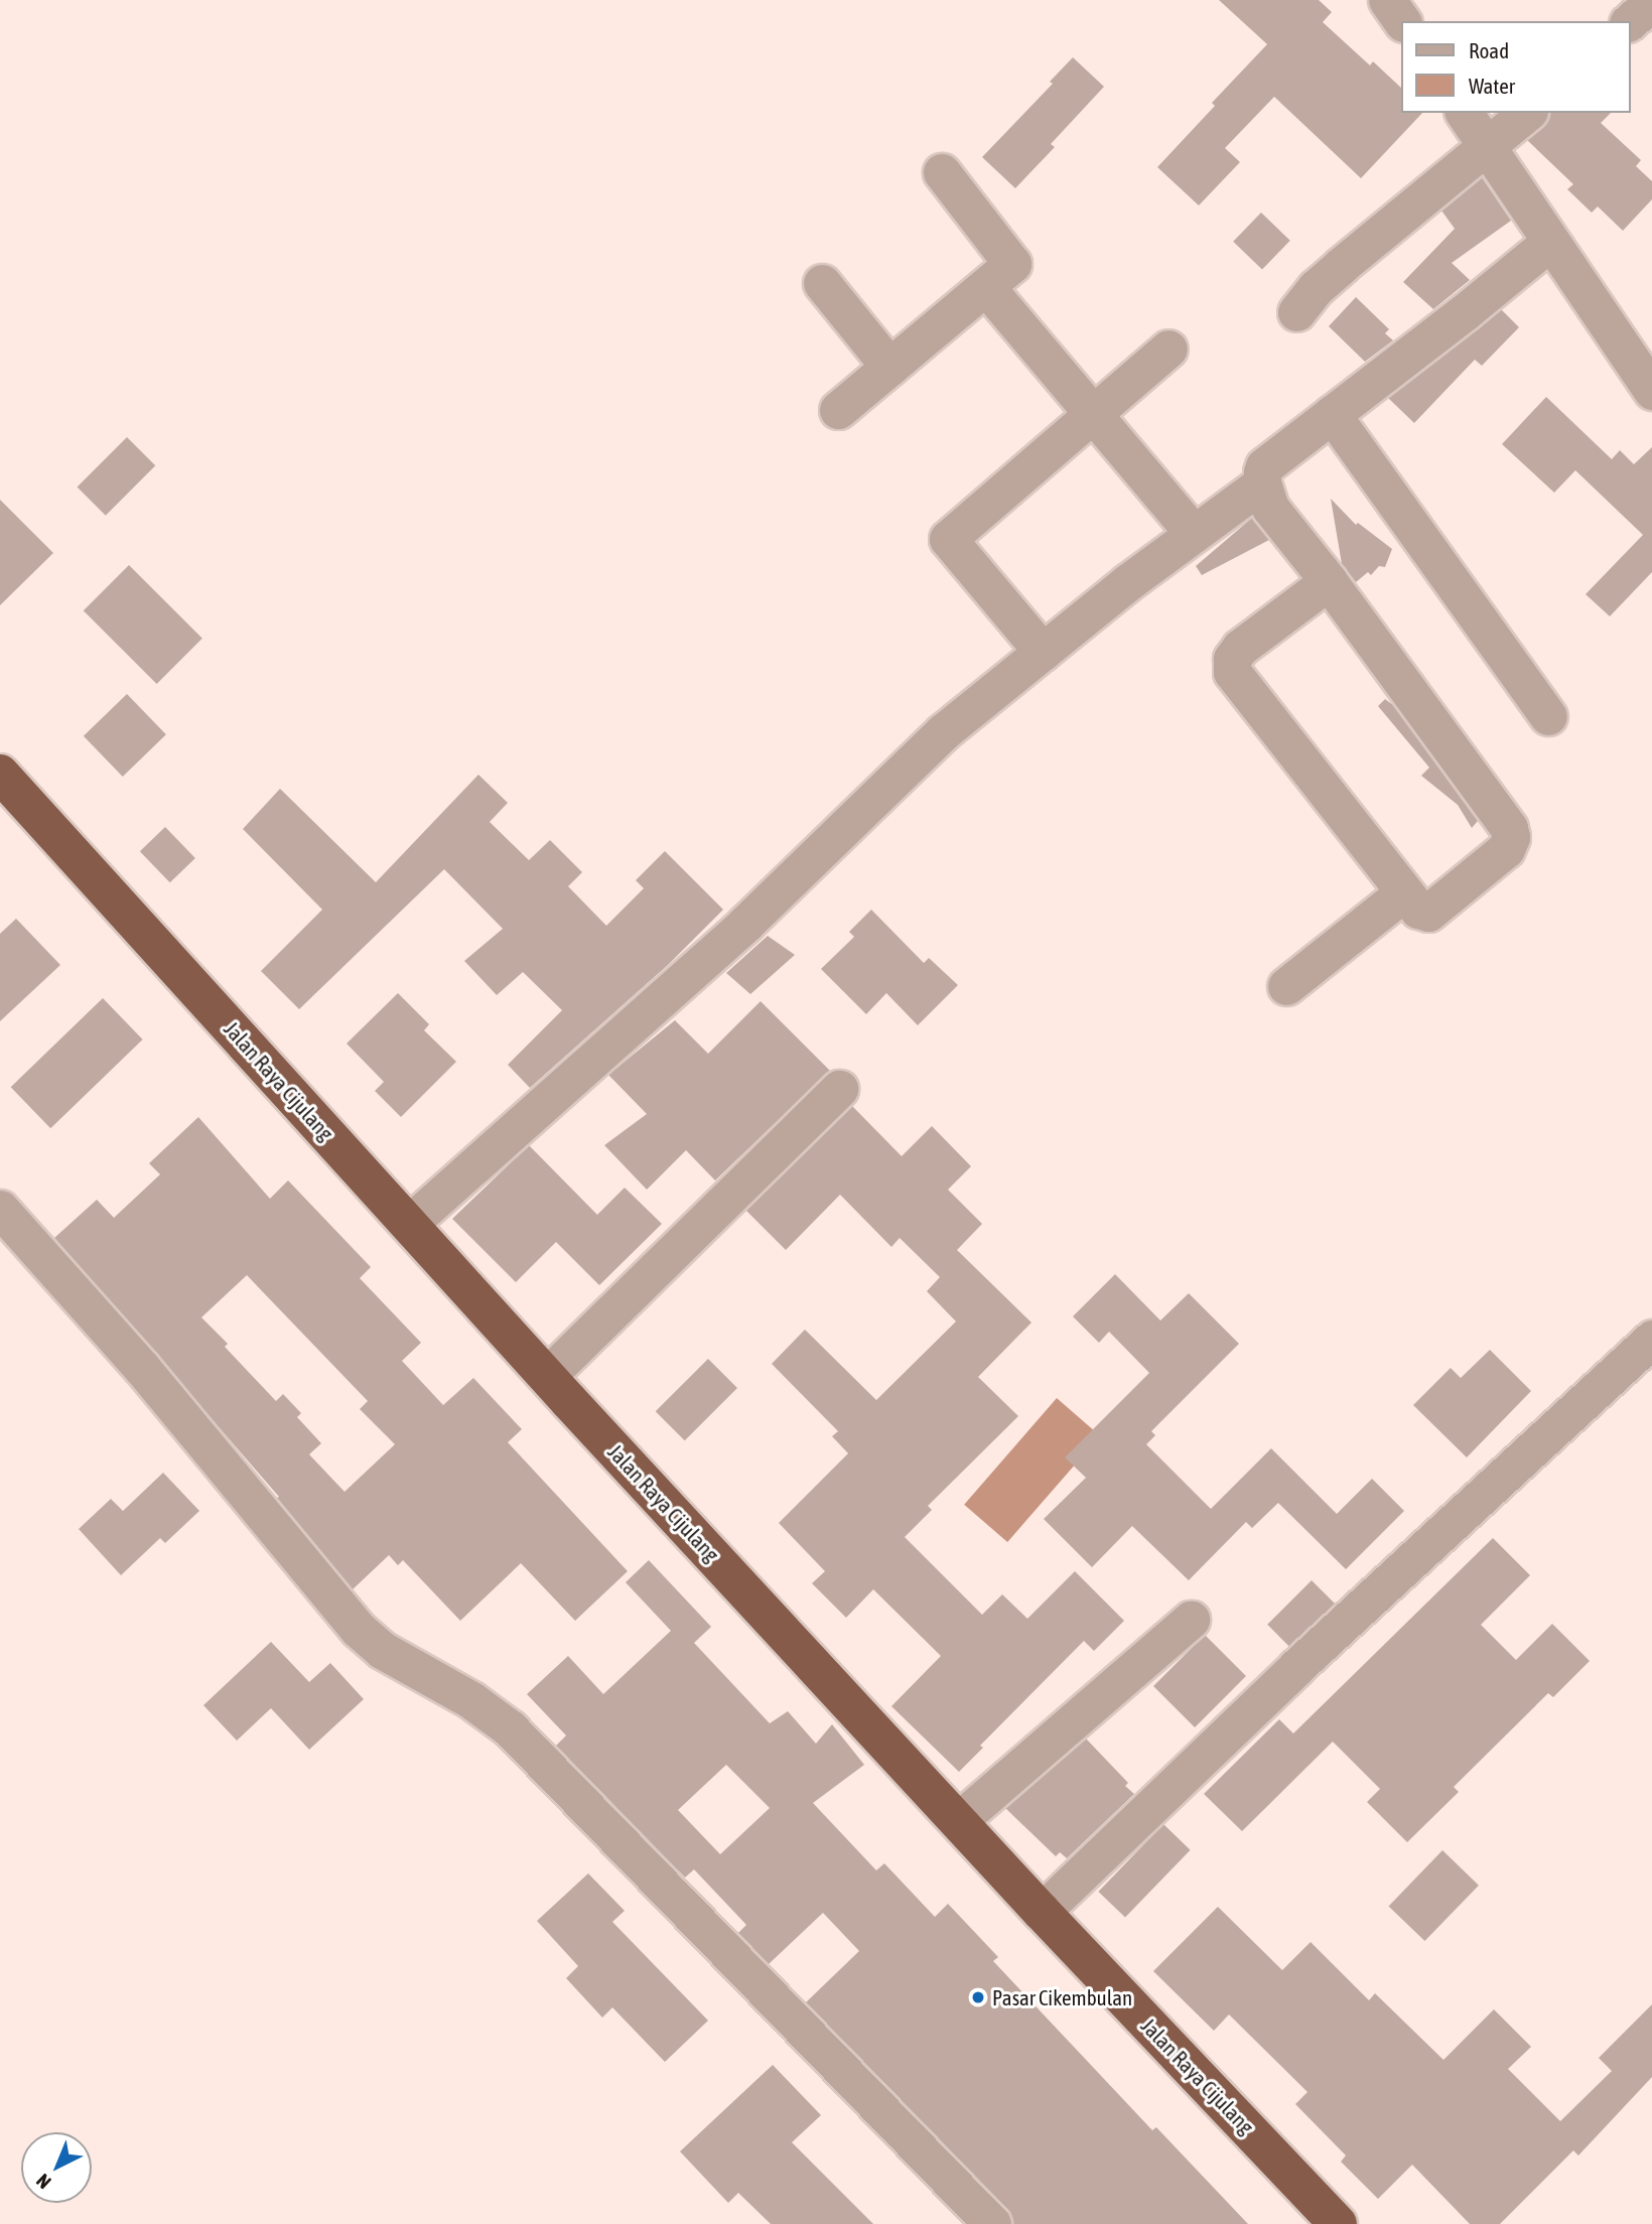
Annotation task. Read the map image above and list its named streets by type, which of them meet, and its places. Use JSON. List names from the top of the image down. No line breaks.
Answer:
{"streets":{"highway":["Jalan Raya Cijulang"]},"places":["Pasar Cikembulan"],"legend":["Road","Water"],"north":"bottom left"}
